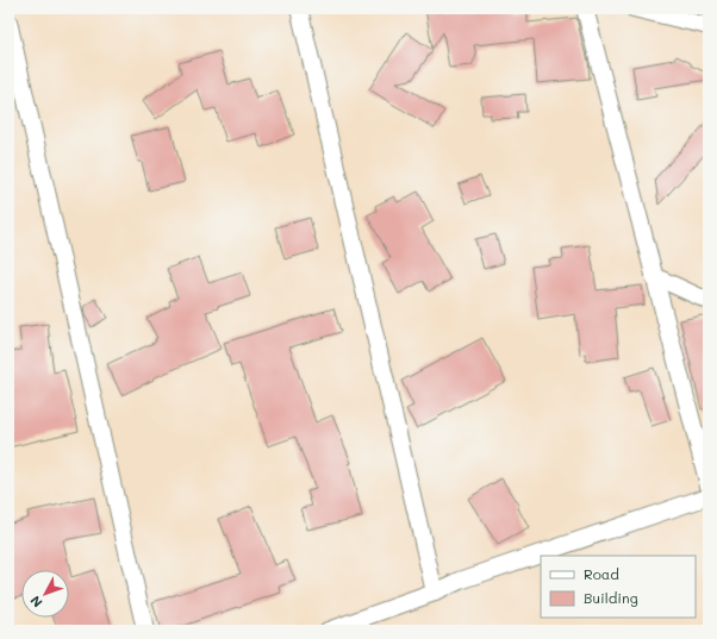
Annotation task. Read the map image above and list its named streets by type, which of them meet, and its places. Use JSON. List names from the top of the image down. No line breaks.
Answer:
{"legend":["Road","Building"],"north":"bottom left"}
